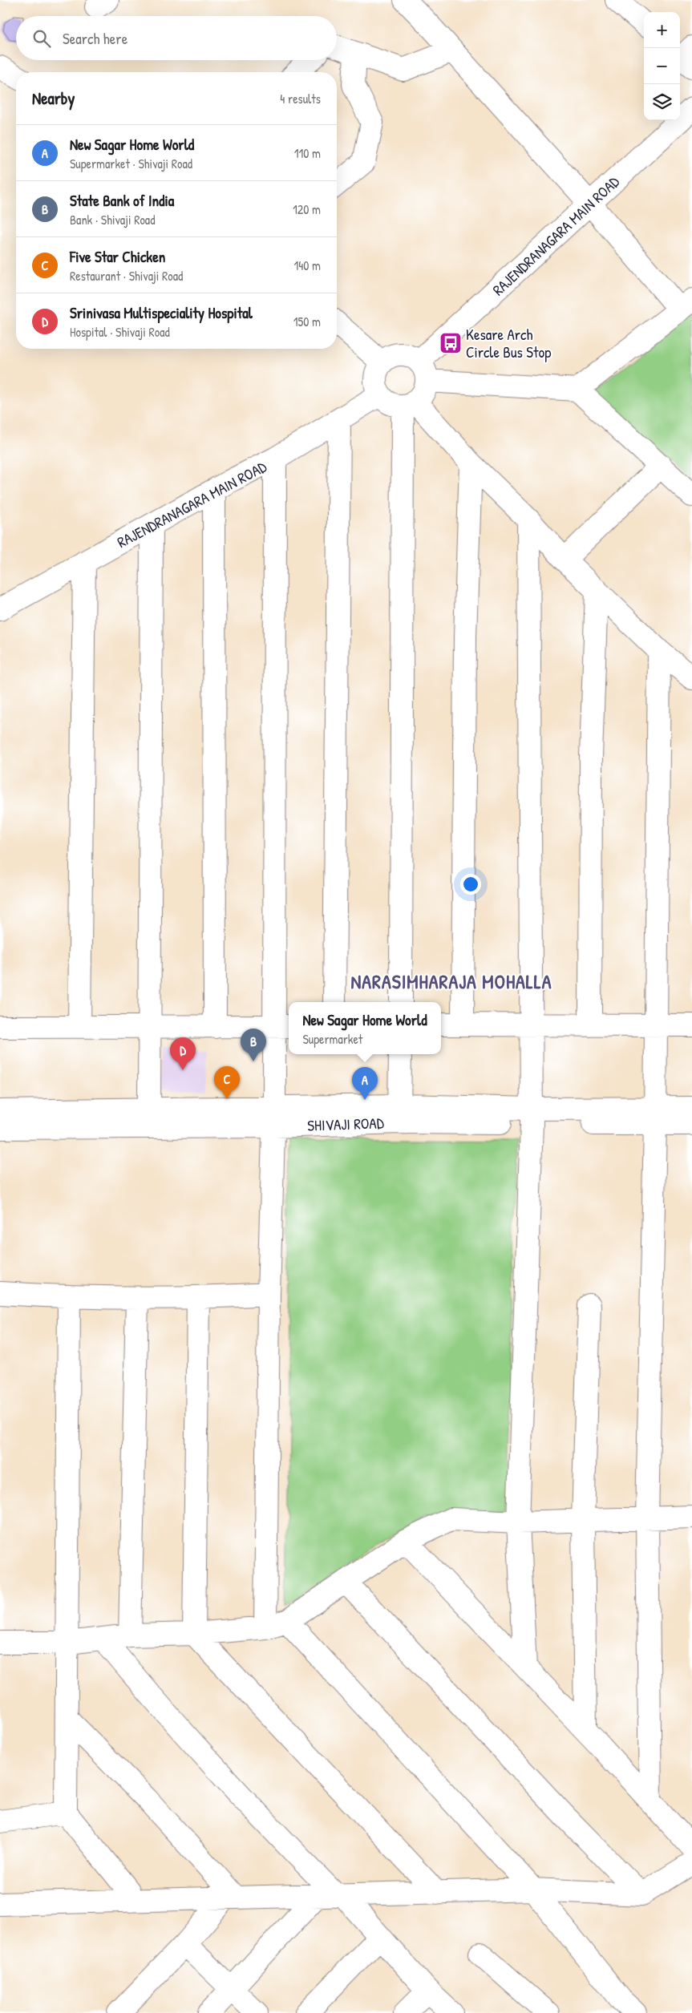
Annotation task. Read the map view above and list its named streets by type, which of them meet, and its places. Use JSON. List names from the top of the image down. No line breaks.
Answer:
{"streets":{"street":["RAJENDRANAGARA MAIN ROAD","SHIVAJI ROAD"]},"districts":["NARASIMHARAJA MOHALLA"],"places":{"bus stop":["Kesare Arch Circle Bus Stop"]},"page":{"map_buttons":["+","−"],"search":"Search here","heading":["Nearby","4 results"],"list":[{"mark":"A","name":"New Sagar Home World","note":"Supermarket · Shivaji Road","value":"110 m"},{"mark":"B","name":"State Bank of India","note":"Bank · Shivaji Road","value":"120 m"},{"mark":"C","name":"Five Star Chicken","note":"Restaurant · Shivaji Road","value":"140 m"},{"mark":"D","name":"Srinivasa Multispeciality Hospital","note":"Hospital · Shivaji Road","value":"150 m"}],"popup":["New Sagar Home World","Supermarket"],"pins":["B","D","C","A"]}}
